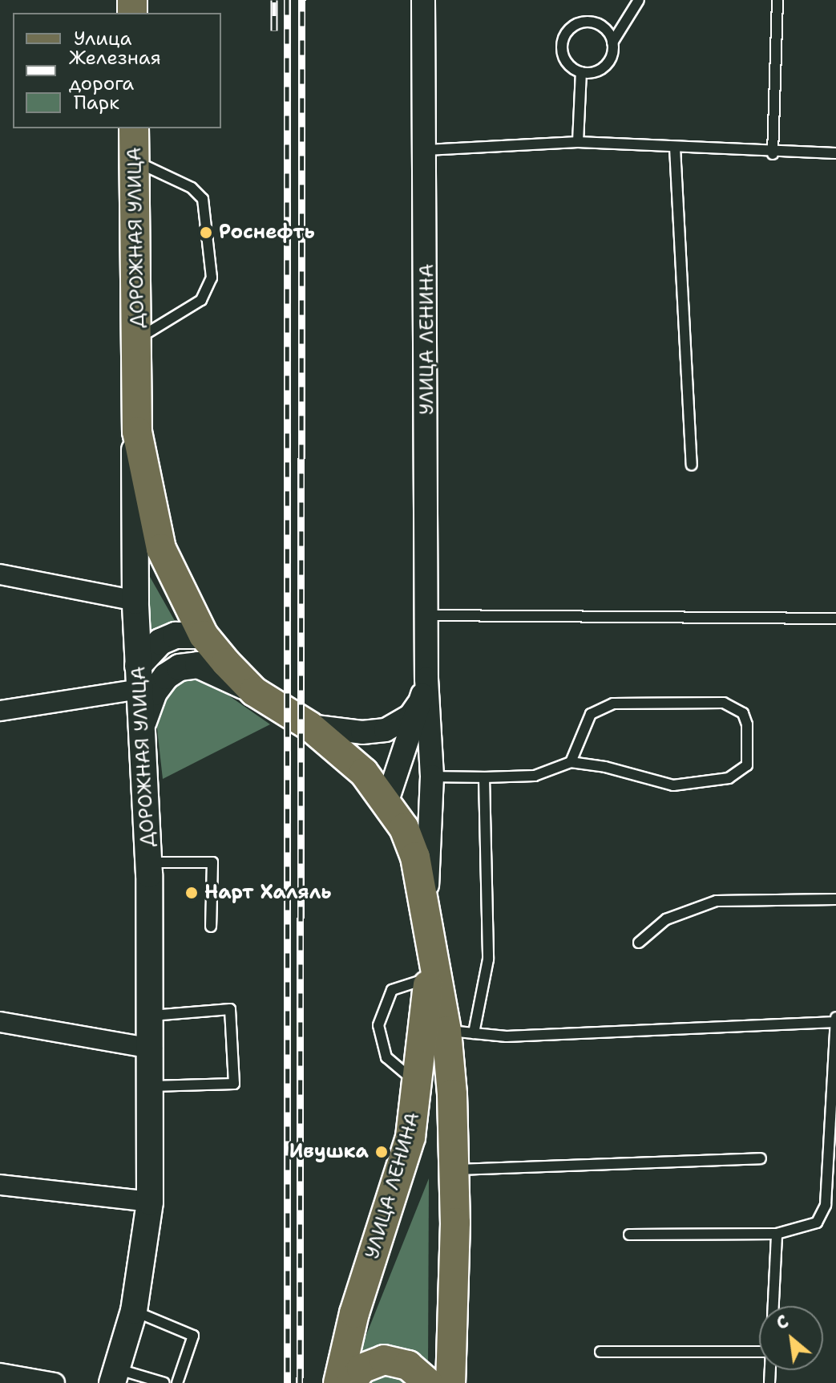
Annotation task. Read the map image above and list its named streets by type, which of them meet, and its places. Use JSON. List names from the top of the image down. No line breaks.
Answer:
{"streets":{"main road":["ДОРОЖНАЯ УЛИЦА","УЛИЦА ЛЕНИНА"]},"places":["Роснефть","Нарт Халяль","Ивушка"],"legend":["Улица","Железная дорога","Парк"],"north":"top left"}
